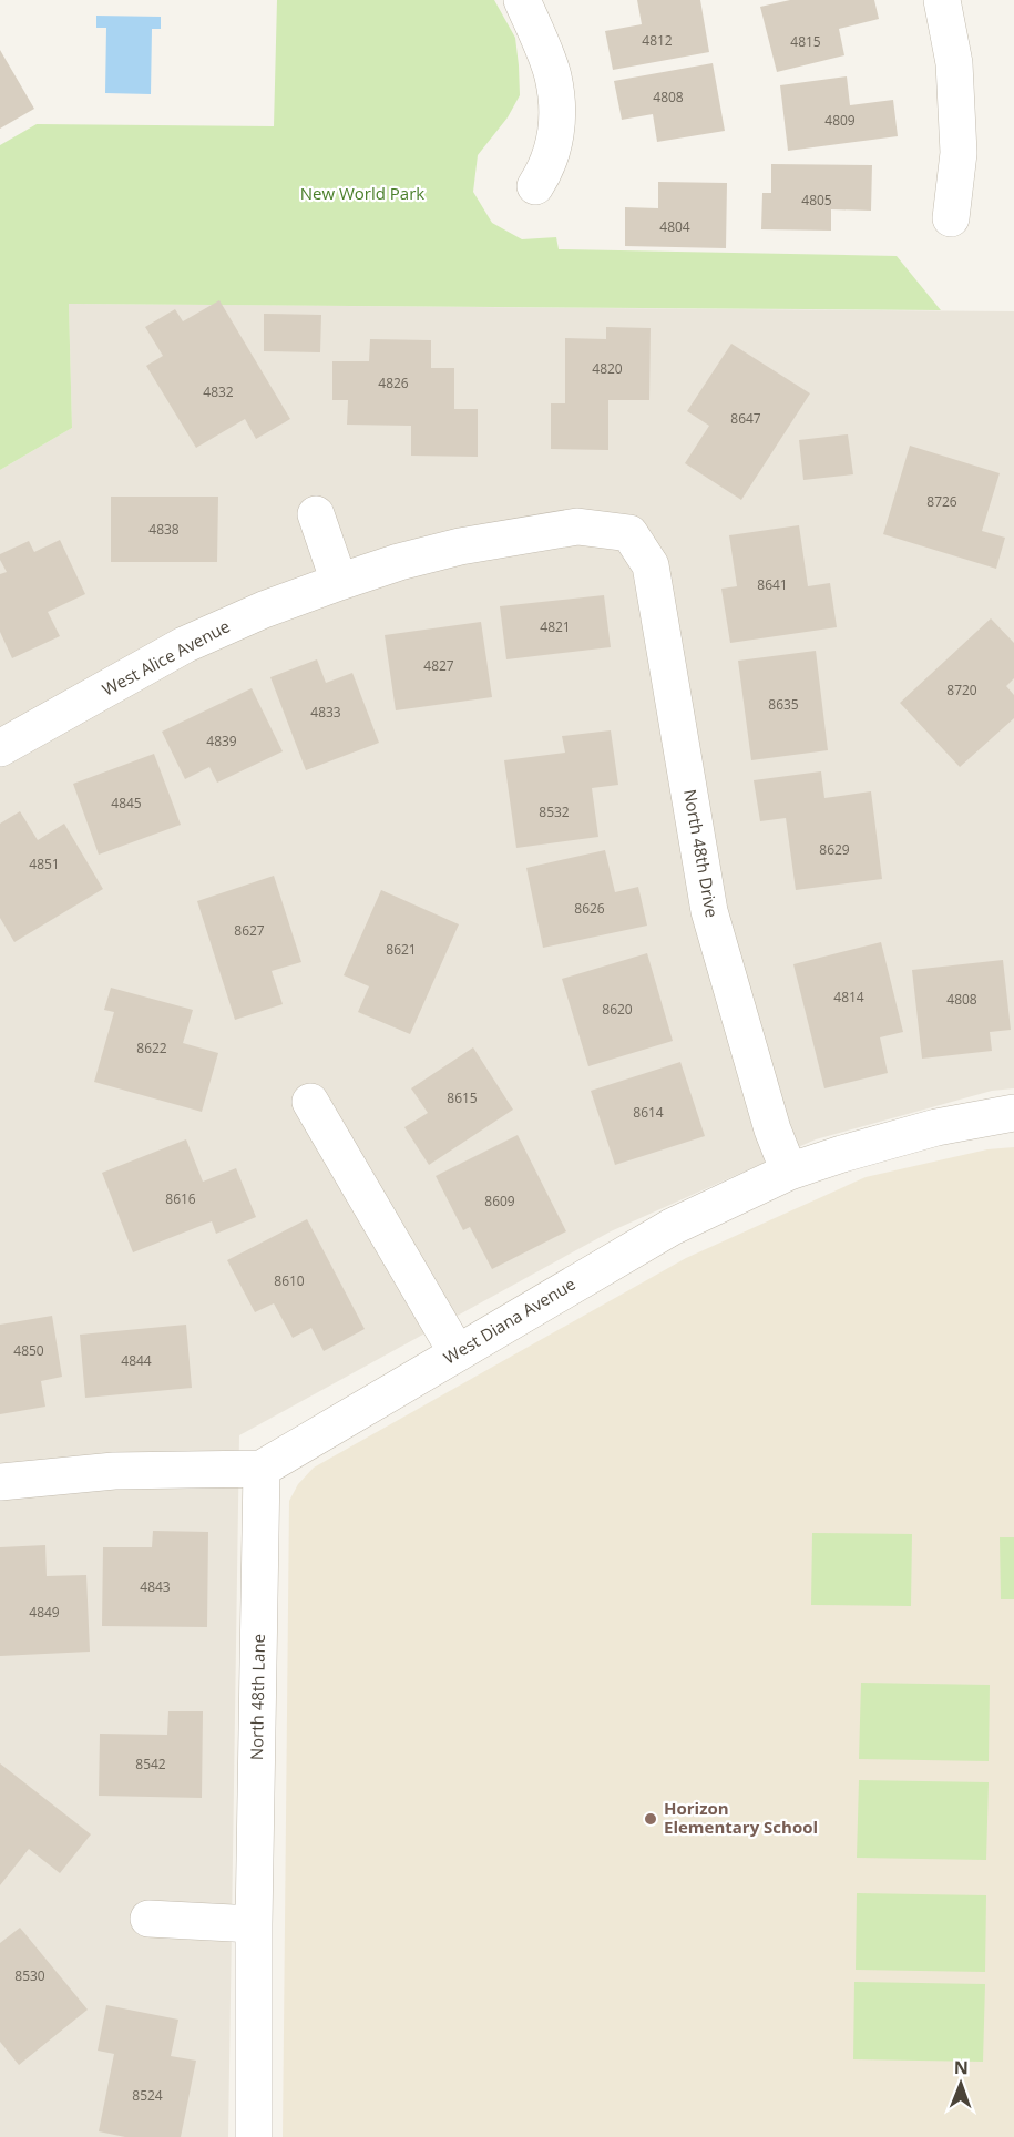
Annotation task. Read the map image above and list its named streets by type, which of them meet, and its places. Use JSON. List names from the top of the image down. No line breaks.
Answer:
{"streets":{"street":["West Alice Avenue","North 48th Drive","West Diana Avenue","North 48th Lane"]},"crossings":[["West Alice Avenue","North 48th Drive"],["North 48th Drive","West Diana Avenue"],["West Diana Avenue","North 48th Lane"]],"parks":["New World Park"],"places":["Horizon Elementary School"],"house_numbers":["4812","4815","4808","4809","4805","4804","4820","4826","4832","8647","8726","4838","8641","4821","4827","8720","8635","4833","4839","4845","8532","8629","4851","8626","8627","8621","4814","4808","8620","8622","8615","8614","8616","8609","8610","4850","4844","4843","4849","8542","8530","8524"],"north":"top"}
